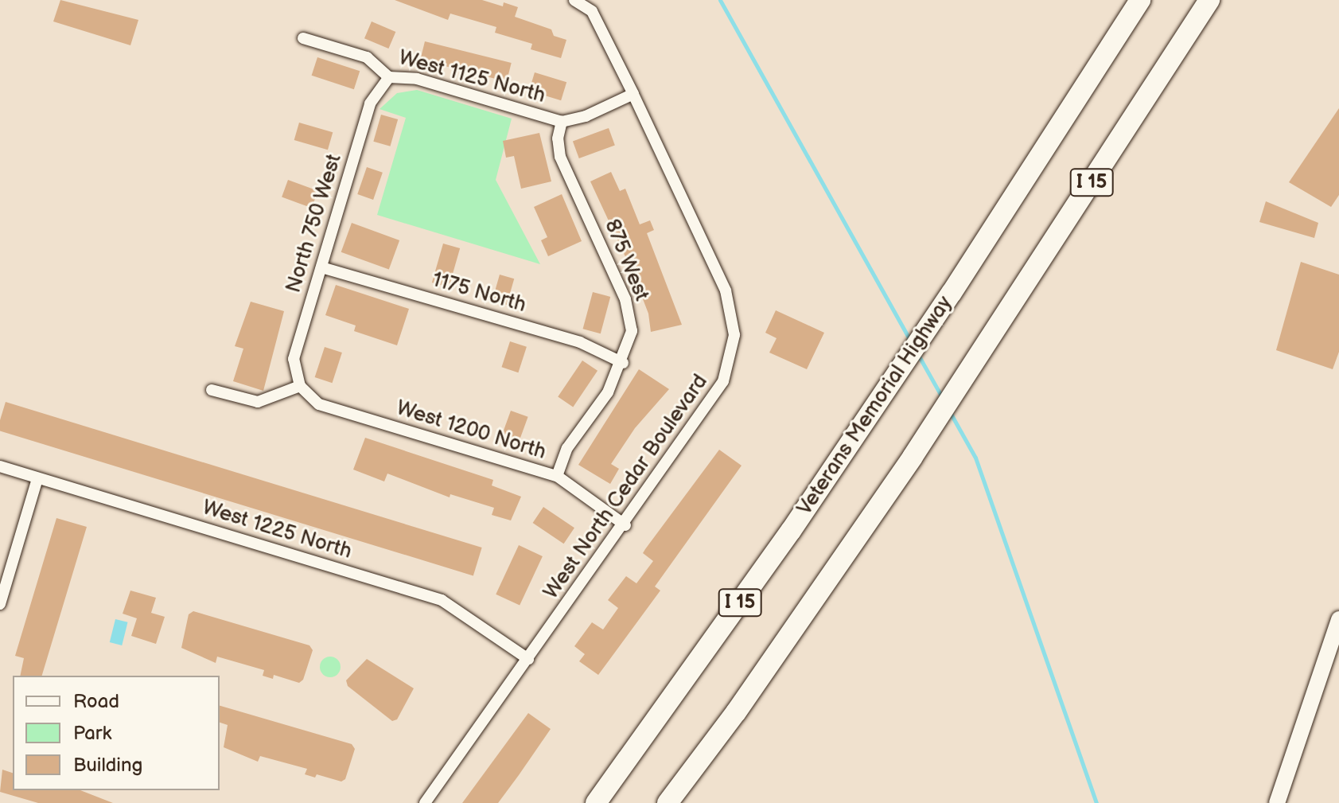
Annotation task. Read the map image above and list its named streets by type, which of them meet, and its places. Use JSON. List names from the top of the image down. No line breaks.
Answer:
{"streets":{"highway":["I 15","Veterans Memorial Highway"],"street":["West 1125 North","North 750 West","875 West","1175 North","West 1200 North","West North Cedar Boulevard","West 1225 North"]},"crossings":[["West 1125 North","North 750 West"],["West 1125 North","875 West"],["West 1125 North","West North Cedar Boulevard"],["North 750 West","1175 North"],["North 750 West","West 1200 North"],["875 West","1175 North"],["875 West","West 1200 North"],["West 1200 North","West North Cedar Boulevard"],["West North Cedar Boulevard","West 1225 North"]],"legend":["Road","Park","Building"]}
